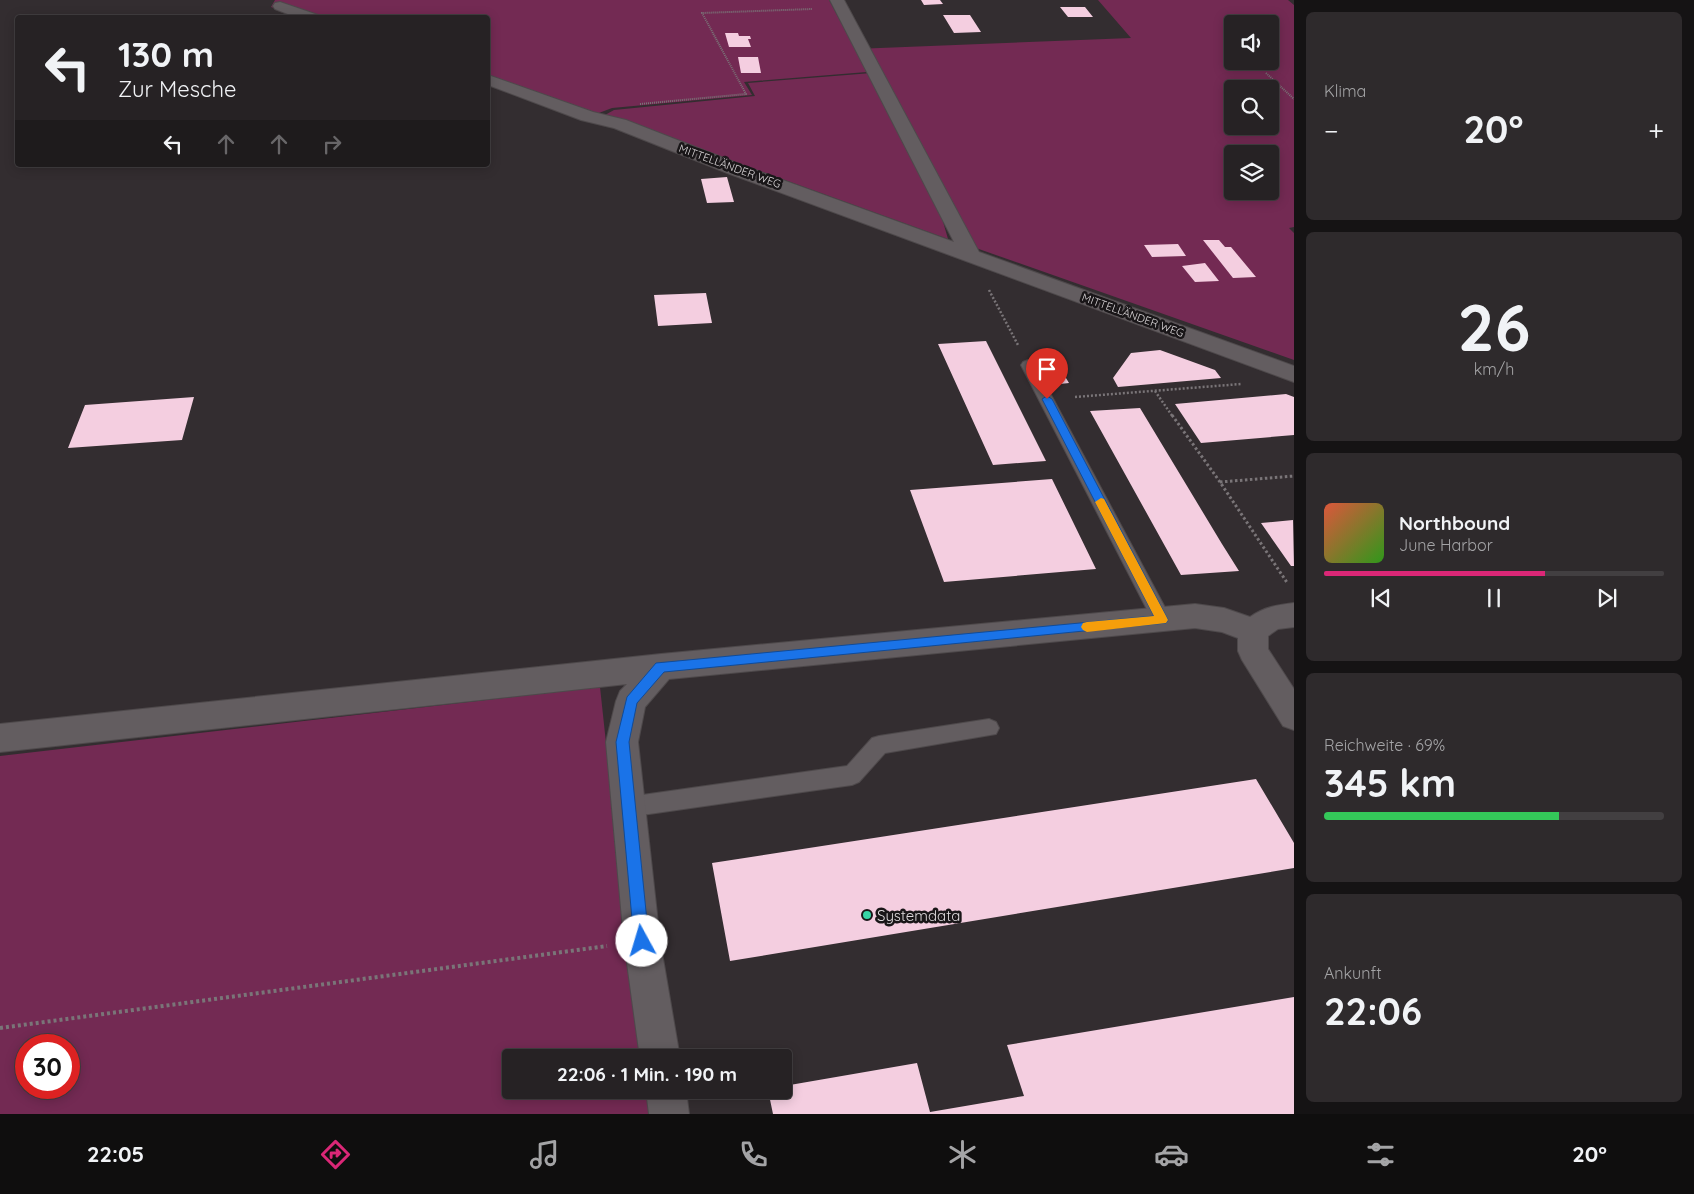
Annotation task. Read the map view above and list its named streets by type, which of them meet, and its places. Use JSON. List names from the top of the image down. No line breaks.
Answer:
{"streets":{"street":["MITTELLÄNDER WEG"]},"places":["Systemdata"],"page":{"tile":["Klima",["26","km/h"],["Reichweite · 69%","345 km"],["Ankunft","22:06"]],"turn":["130 m","Zur Mesche"],"heat":["−","20°","+"],"song":["Northbound","June Harbor"],"limit":"30","trip":"22:06 · 1 Min. · 190 m","tabs":["22:05","20°"]}}
